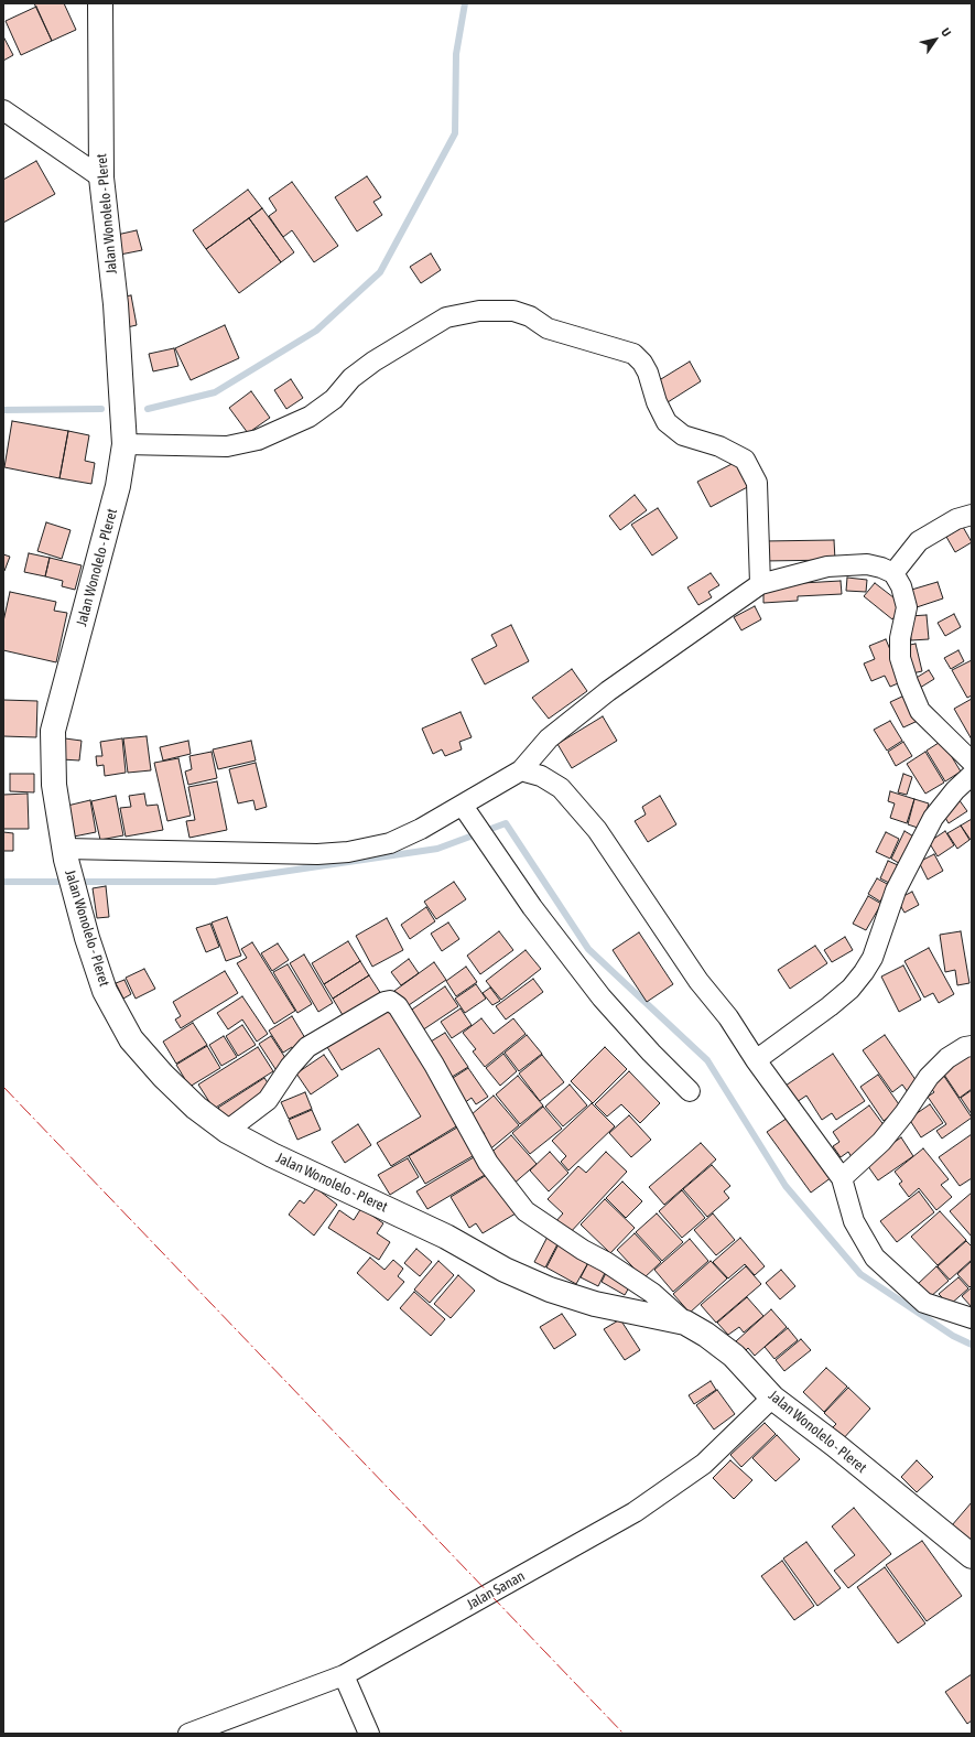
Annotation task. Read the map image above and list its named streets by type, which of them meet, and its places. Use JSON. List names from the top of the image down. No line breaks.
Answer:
{"streets":{"main road":["Jalan Wonolelo - Pleret"],"street":["Jalan Sanan"]},"crossings":[["Jalan Wonolelo - Pleret","Jalan Sanan"]],"north":"top right"}
